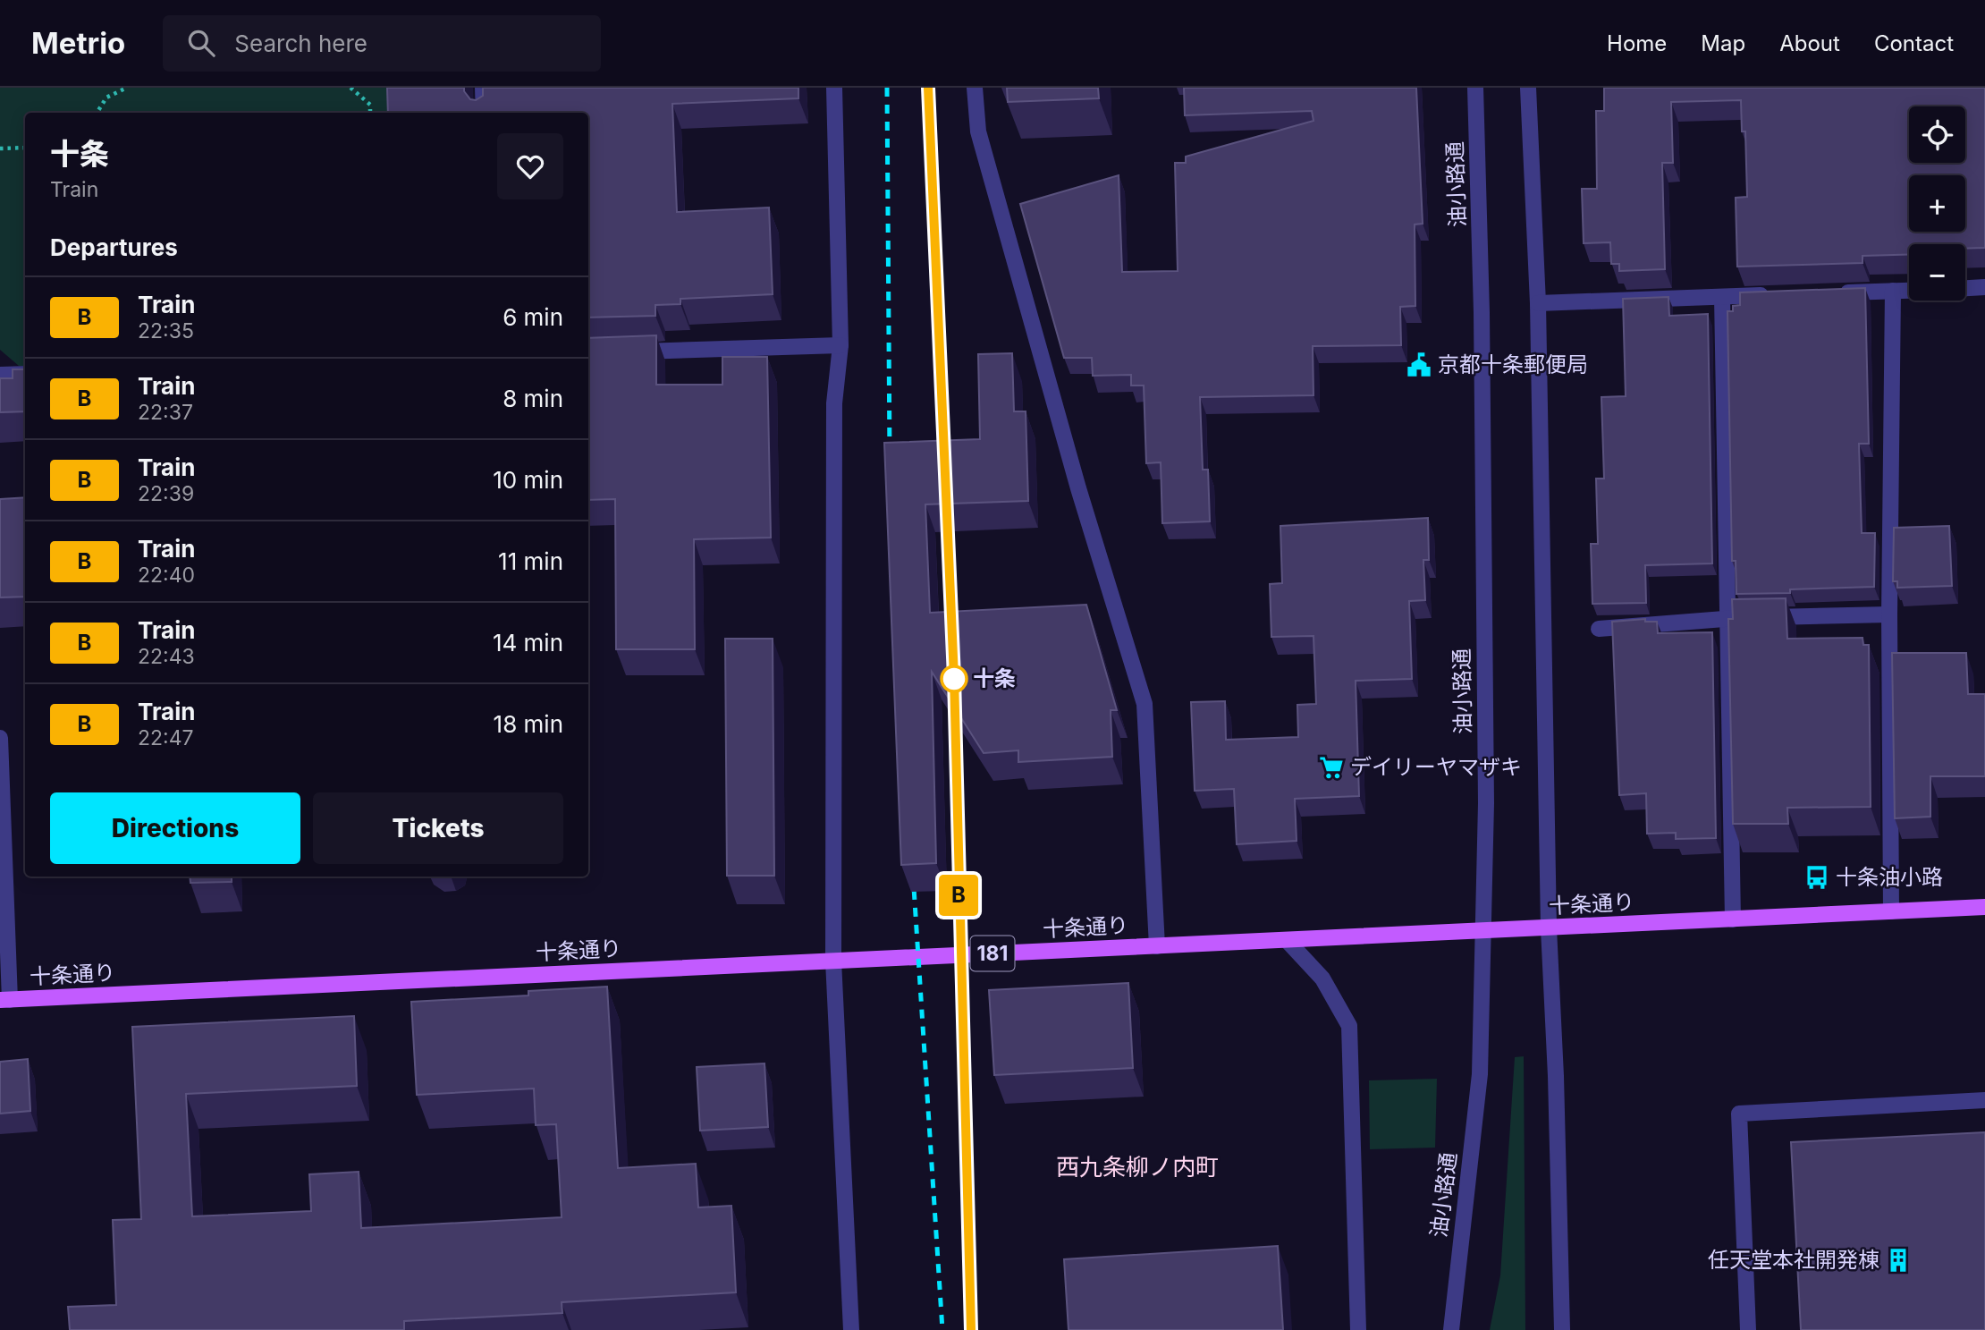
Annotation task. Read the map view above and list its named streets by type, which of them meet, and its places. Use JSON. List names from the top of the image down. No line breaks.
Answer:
{"streets":{"main road":["十条通り","181"],"street":["油小路通"]},"crossings":[["油小路通","十条通り"]],"districts":["西九条柳ノ内町"],"places":{"public building":["京都十条郵便局"],"other":["十条"],"supermarket":["デイリーヤマザキ"],"bus stop":["十条油小路"],"building":["任天堂本社開発棟"]},"page":{"header":"Metrio","search":"Search here","nav":["Home","Map","About","Contact"],"on_map":"B","map_buttons":["+","−"],"heading":[["十条","Train"],"Departures"],"list":[{"mark":"B","name":"Train","note":"22:35","value":"6 min"},{"mark":"B","name":"Train","note":"22:37","value":"8 min"},{"mark":"B","name":"Train","note":"22:39","value":"10 min"},{"mark":"B","name":"Train","note":"22:40","value":"11 min"},{"mark":"B","name":"Train","note":"22:43","value":"14 min"},{"mark":"B","name":"Train","note":"22:47","value":"18 min"}],"buttons":["Directions","Tickets"]}}
